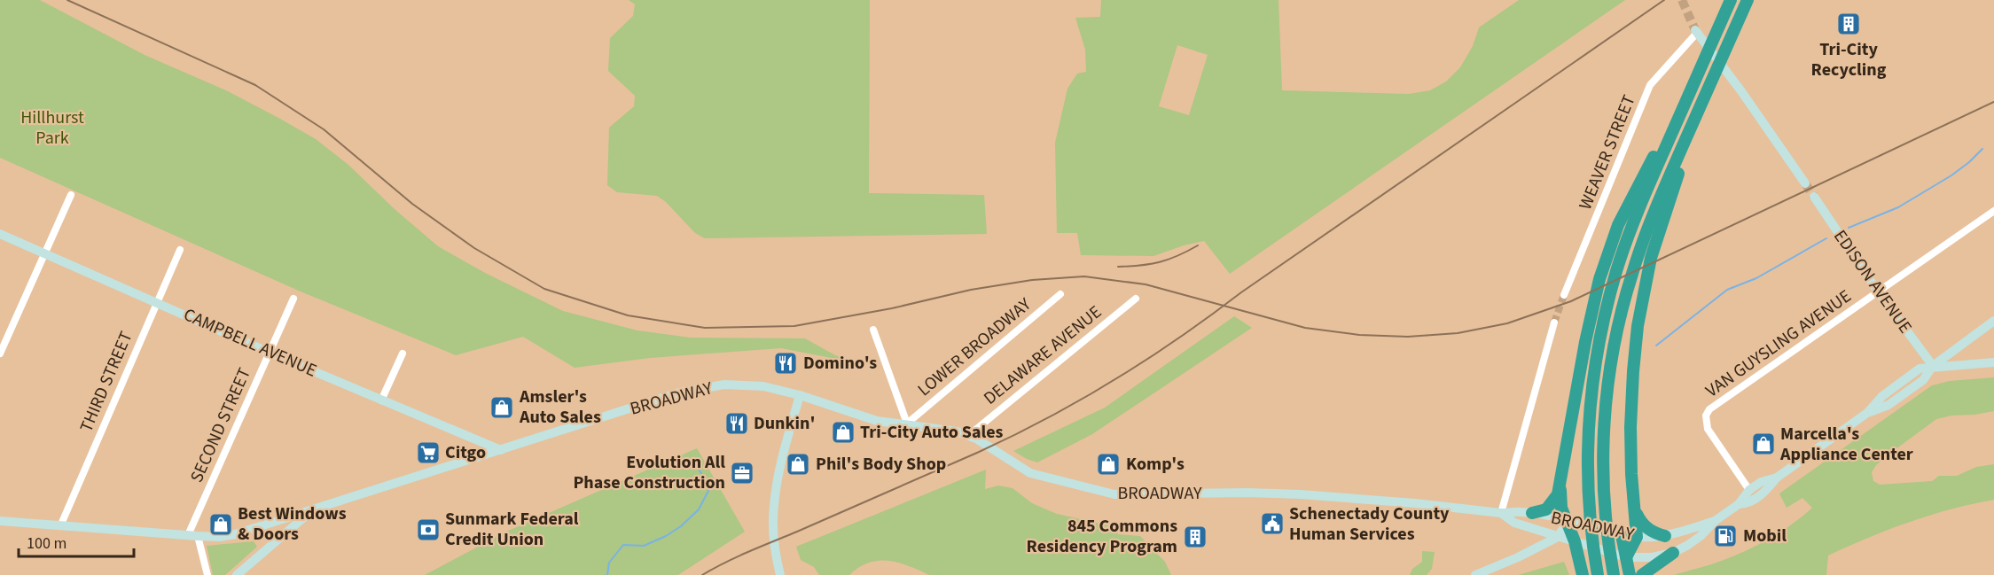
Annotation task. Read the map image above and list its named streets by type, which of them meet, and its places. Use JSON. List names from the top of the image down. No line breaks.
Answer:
{"streets":{"main road":["EDISON AVENUE","CAMPBELL AVENUE","BROADWAY"],"street":["WEAVER STREET","VAN GUYSLING AVENUE","LOWER BROADWAY","DELAWARE AVENUE","THIRD STREET","SECOND STREET"]},"crossings":[["EDISON AVENUE","VAN GUYSLING AVENUE"],["EDISON AVENUE","BROADWAY"],["CAMPBELL AVENUE","THIRD STREET"],["CAMPBELL AVENUE","BROADWAY"],["CAMPBELL AVENUE","SECOND STREET"],["VAN GUYSLING AVENUE","BROADWAY"],["LOWER BROADWAY","BROADWAY"],["DELAWARE AVENUE","BROADWAY"],["THIRD STREET","BROADWAY"],["BROADWAY","SECOND STREET"]],"parks":["Hillhurst Park"],"places":{"building":["Tri-City Recycling","845 Commons Residency Program"],"restaurant":["Domino's","Dunkin'"],"shop":["Amsler's Auto Sales","Tri-City Auto Sales","Marcella's Appliance Center","Phil's Body Shop","Komp's","Best Windows & Doors"],"supermarket":["Citgo"],"office":["Evolution All Phase Construction"],"public building":["Schenectady County Human Services"],"bank":["Sunmark Federal Credit Union"],"fuel station":["Mobil"]},"scale_bar":"100 m"}
